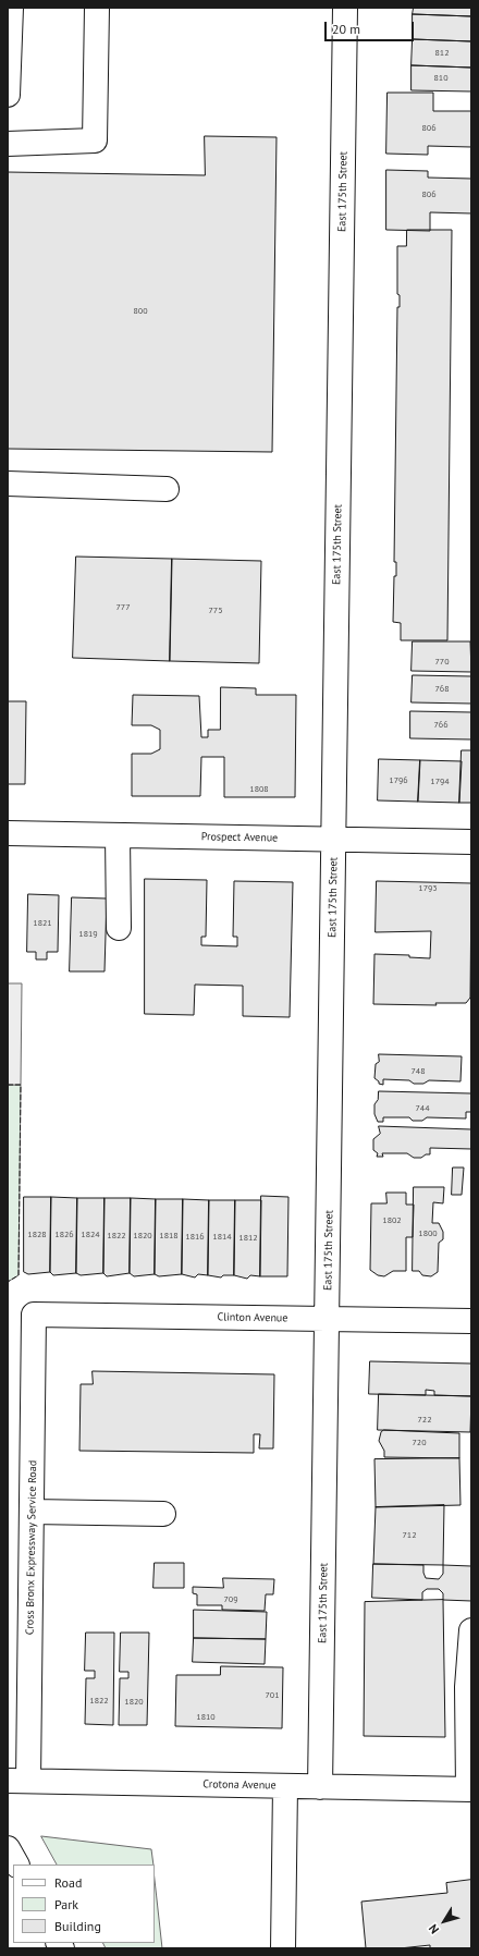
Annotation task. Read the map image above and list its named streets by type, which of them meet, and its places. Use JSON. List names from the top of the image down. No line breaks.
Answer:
{"streets":{"main road":["East 175th Street","Prospect Avenue","Clinton Avenue","Cross Bronx Expressway Service Road","Crotona Avenue"]},"crossings":[["East 175th Street","Prospect Avenue"],["East 175th Street","Clinton Avenue"],["East 175th Street","Crotona Avenue"],["Clinton Avenue","Cross Bronx Expressway Service Road"],["Cross Bronx Expressway Service Road","Crotona Avenue"]],"house_numbers":["812","810","806","806","800","777","775","770","768","766","1796","1794","1808","1793","1821","1819","748","744","1802","1800","1828","1826","1824","1822","1820","1818","1816","1814","1812","722","720","712","709","701","1822","1820","1810"],"legend":["Road","Park","Building"],"scale_bar":"20 m","north":"bottom left"}
